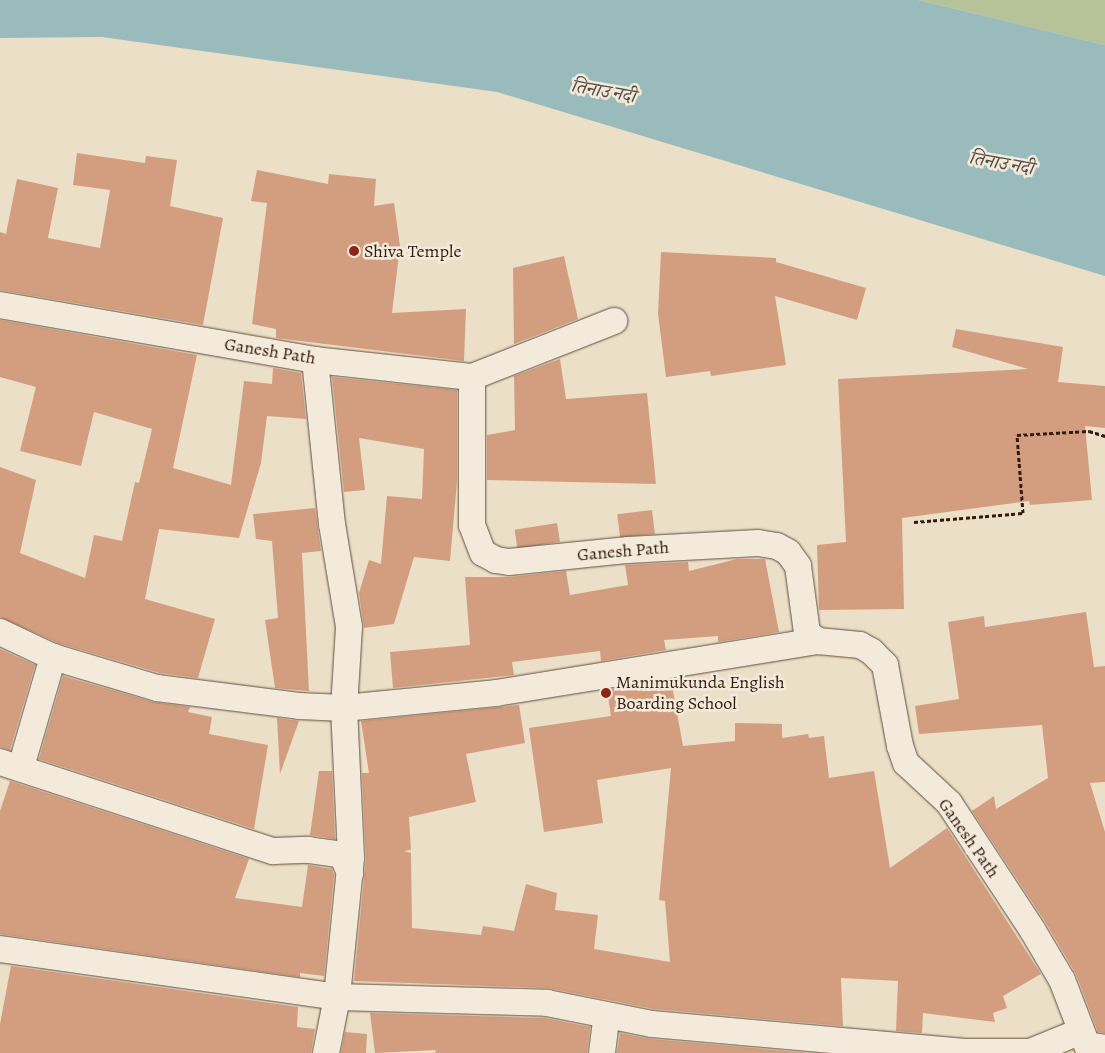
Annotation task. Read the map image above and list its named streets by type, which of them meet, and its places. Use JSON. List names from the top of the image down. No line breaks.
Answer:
{"streets":{"street":["Ganesh Path"]},"water":["तिनाउ नदी"],"places":["Shiva Temple","Manimukunda English Boarding School"]}
